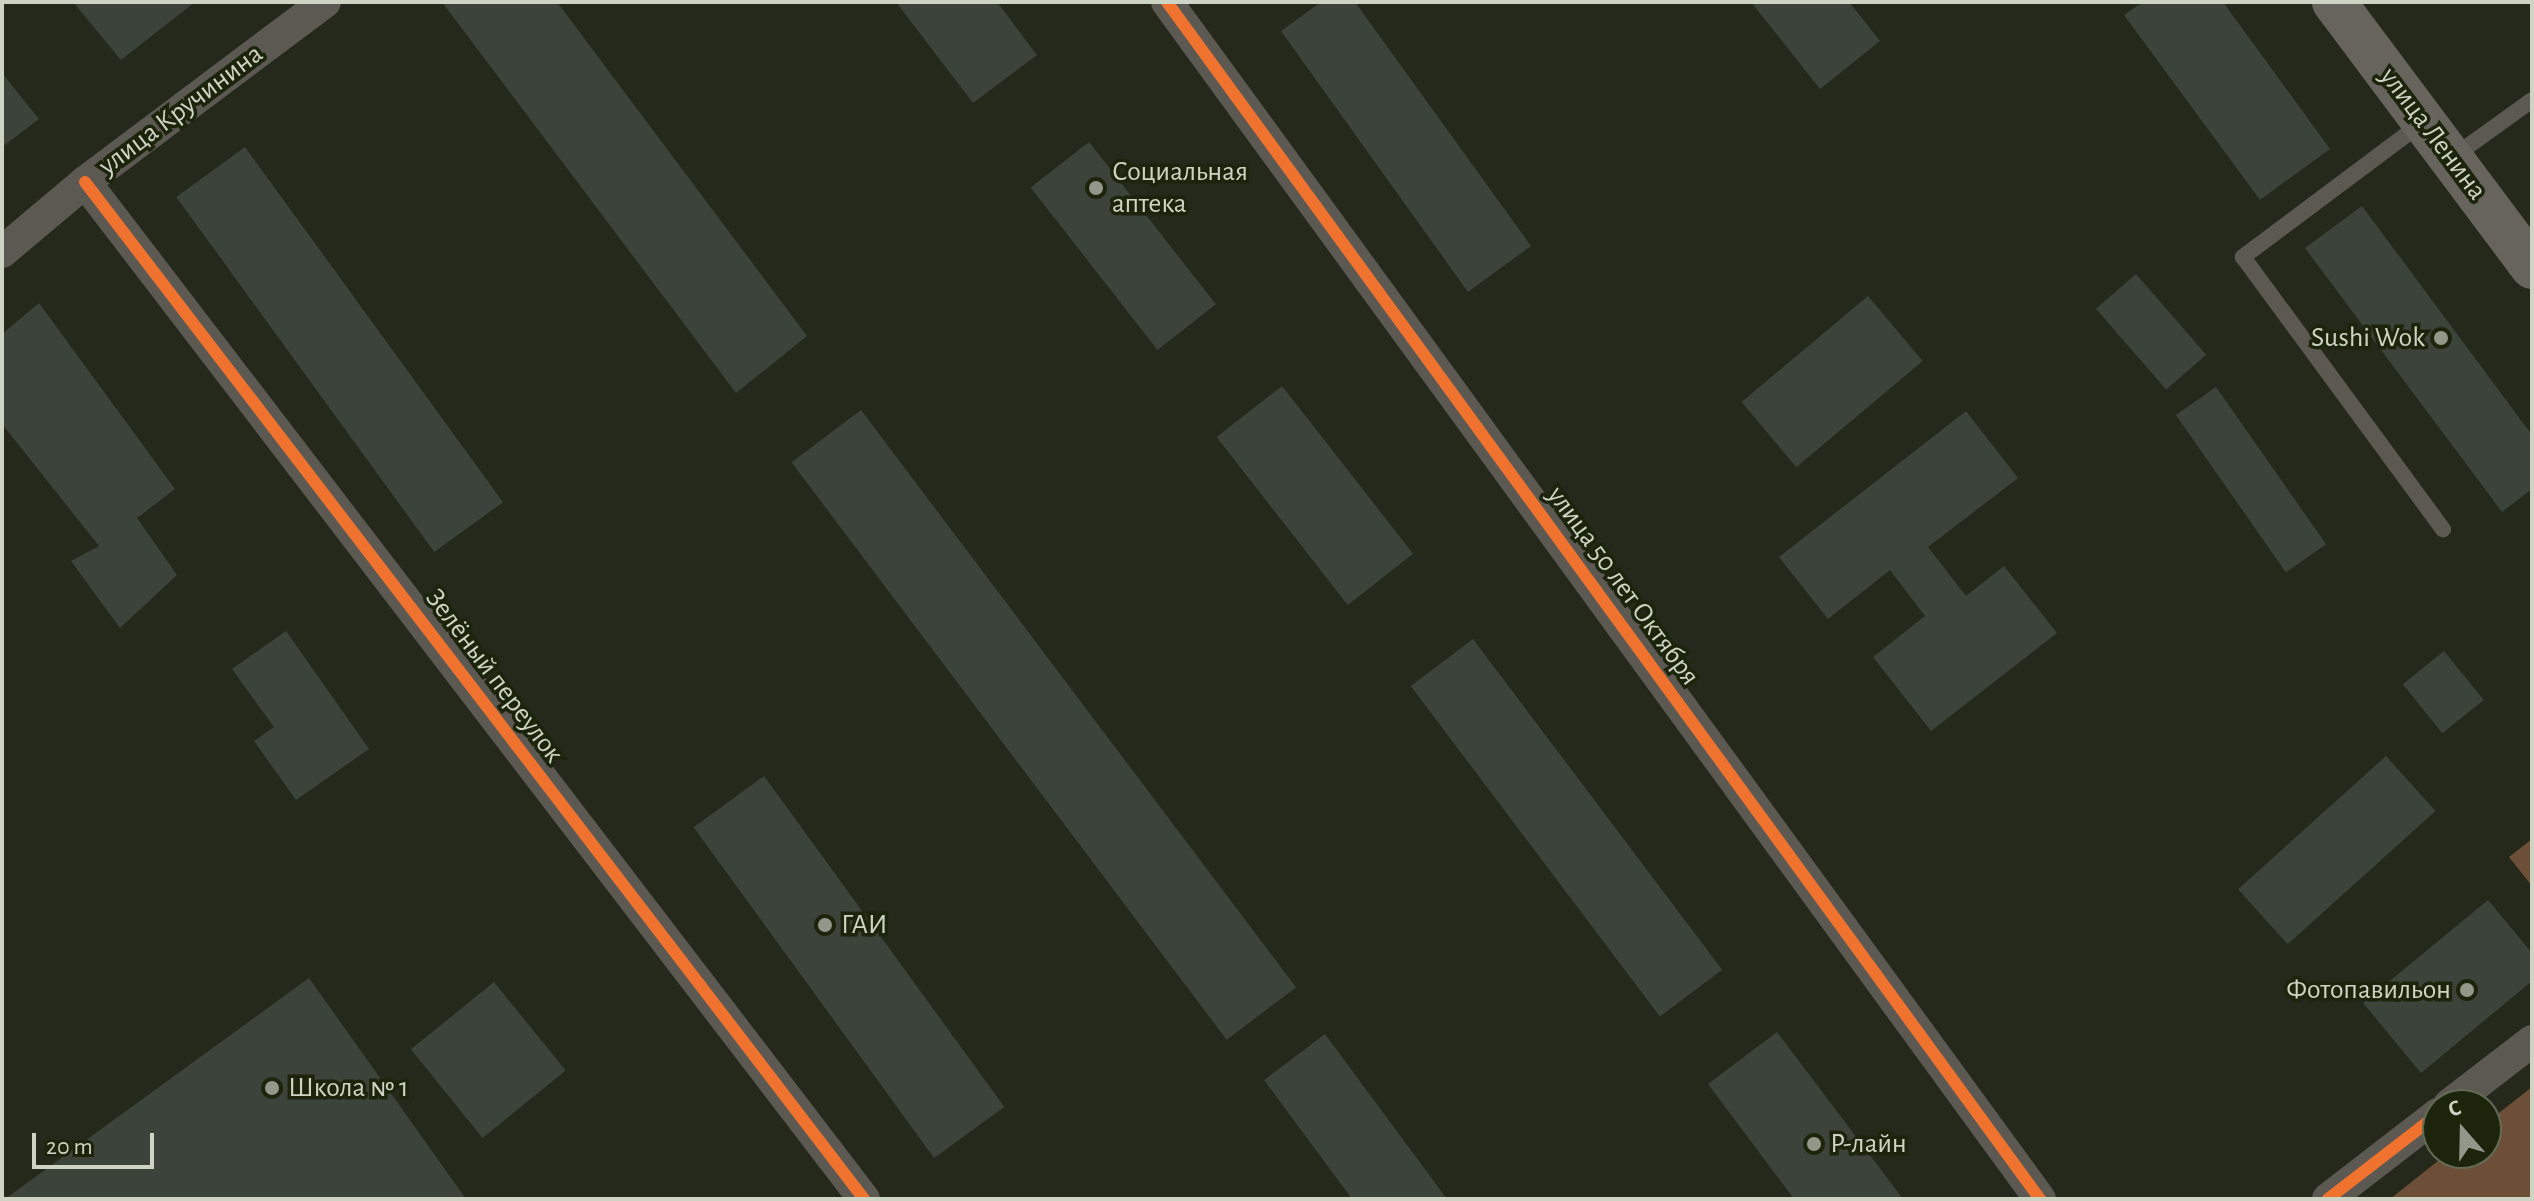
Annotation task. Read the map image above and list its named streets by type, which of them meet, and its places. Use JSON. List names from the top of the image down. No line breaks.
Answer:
{"streets":{"main road":["улица Ленина"],"street":["улица Кручинина","улица 50 лет Октября","Зелёный переулок"]},"crossings":[["улица Кручинина","Зелёный переулок"]],"places":["Социальная аптека","Sushi Wok","ГАИ","Фотопавильон","Школа № 1","Р-лайн"],"scale_bar":"20 m","north":"top"}
